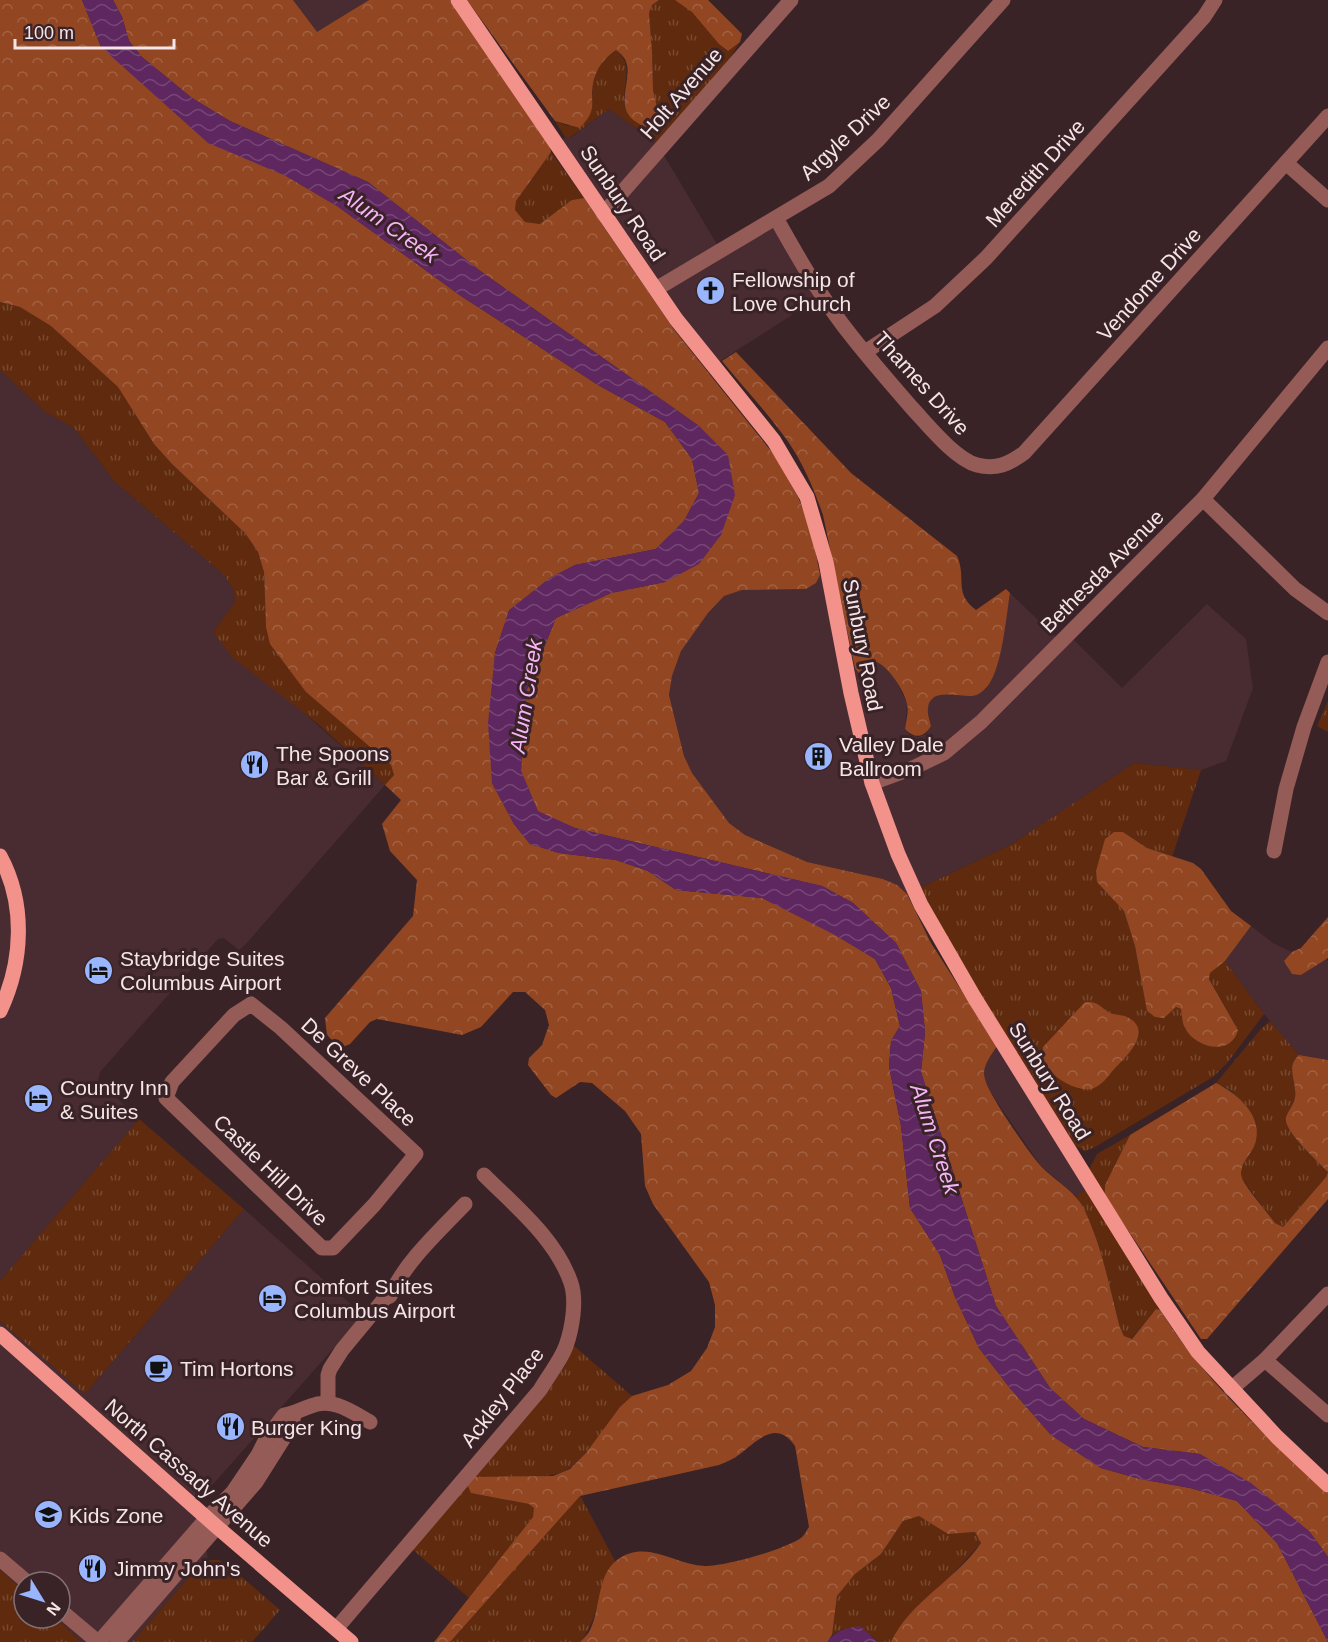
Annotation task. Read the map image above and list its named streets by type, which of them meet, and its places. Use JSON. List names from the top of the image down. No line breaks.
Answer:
{"streets":{"main road":["Sunbury Road","North Cassady Avenue"],"street":["Holt Avenue","Argyle Drive","Meredith Drive","Vendome Drive","Thames Drive","Bethesda Avenue","De Greve Place","Castle Hill Drive","Ackley Place"]},"crossings":[["Holt Avenue","Sunbury Road"],["Argyle Drive","Sunbury Road"],["Argyle Drive","Thames Drive"],["Meredith Drive","Thames Drive"],["Sunbury Road","Bethesda Avenue"],["Vendome Drive","Thames Drive"],["De Greve Place","Castle Hill Drive"],["Ackley Place","North Cassady Avenue"]],"water":["Alum Creek"],"places":{"church":["Fellowship of Love Church"],"building":["Valley Dale Ballroom"],"restaurant":["The Spoons Bar & Grill","Burger King","Jimmy John's"],"hotel":["Staybridge Suites Columbus Airport","Country Inn & Suites","Comfort Suites Columbus Airport"],"cafe":["Tim Hortons"],"school or university":["Kids Zone"]},"scale_bar":"100 m","north":"bottom right"}
